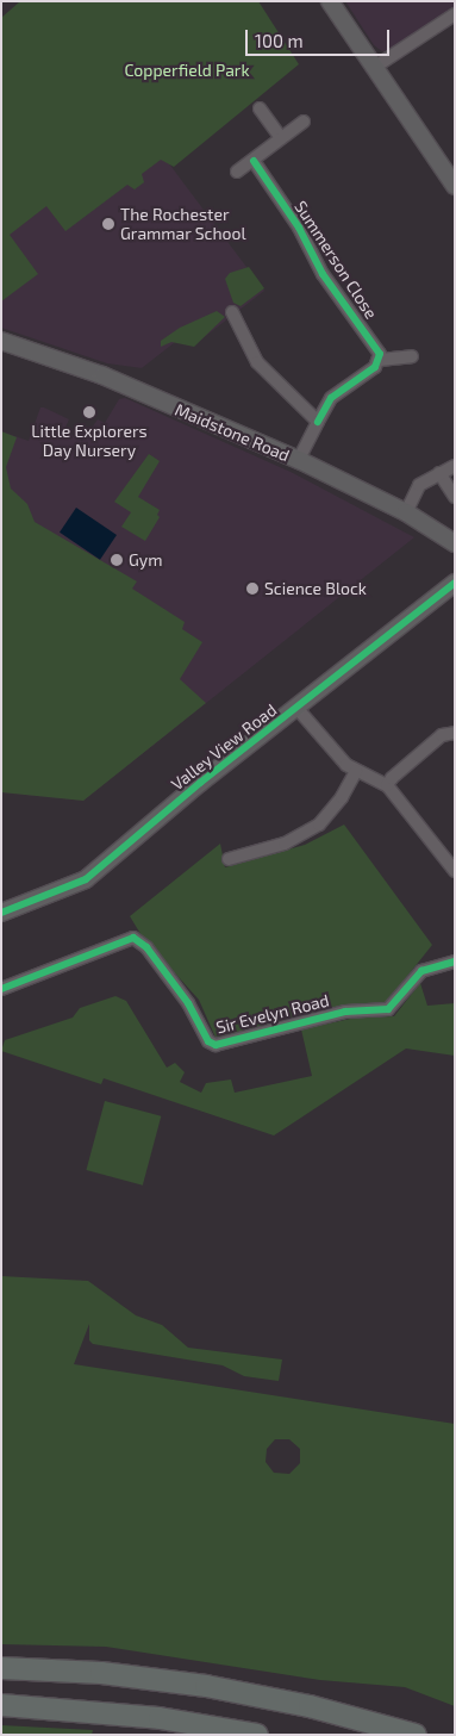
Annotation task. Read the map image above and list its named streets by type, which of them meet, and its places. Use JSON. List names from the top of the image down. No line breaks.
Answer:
{"streets":{"street":["Summerson Close","Maidstone Road","Valley View Road","Sir Evelyn Road"]},"parks":["Copperfield Park"],"places":["The Rochester Grammar School","Little Explorers Day Nursery","Gym","Science Block"],"scale_bar":"100 m"}
